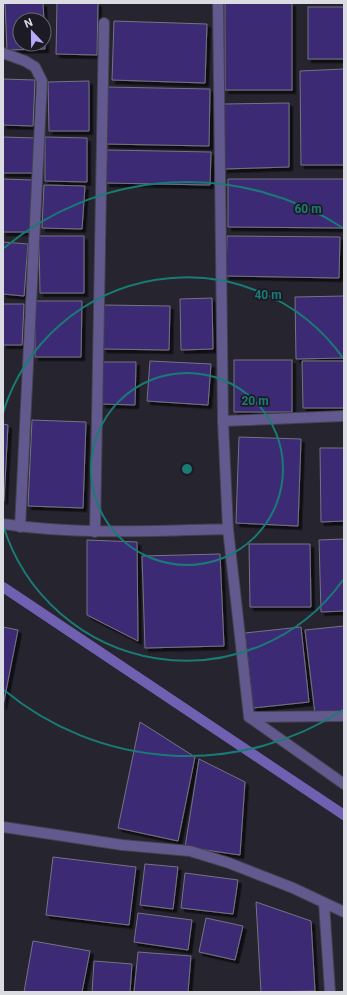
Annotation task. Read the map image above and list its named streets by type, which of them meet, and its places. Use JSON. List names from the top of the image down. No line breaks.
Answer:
{"north":"top","rings":["60 m","40 m","20 m"]}
